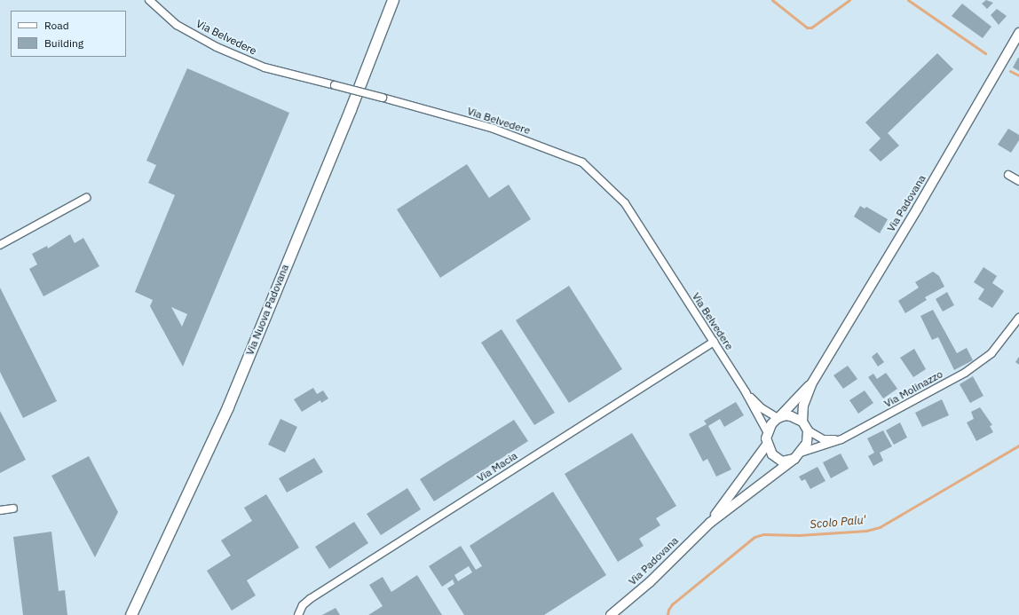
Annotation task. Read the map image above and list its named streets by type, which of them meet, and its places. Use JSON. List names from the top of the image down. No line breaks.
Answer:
{"streets":{"main road":["Via Nuova Padovana"],"street":["Via Belvedere","Via Padovana","Via Molinazzo","Via Macia"]},"crossings":[["Via Belvedere","Via Padovana"],["Via Belvedere","Via Molinazzo"],["Via Belvedere","Via Macia"],["Via Padovana","Via Molinazzo"]],"water":["Scolo Palu'"],"legend":["Road","Building"]}
